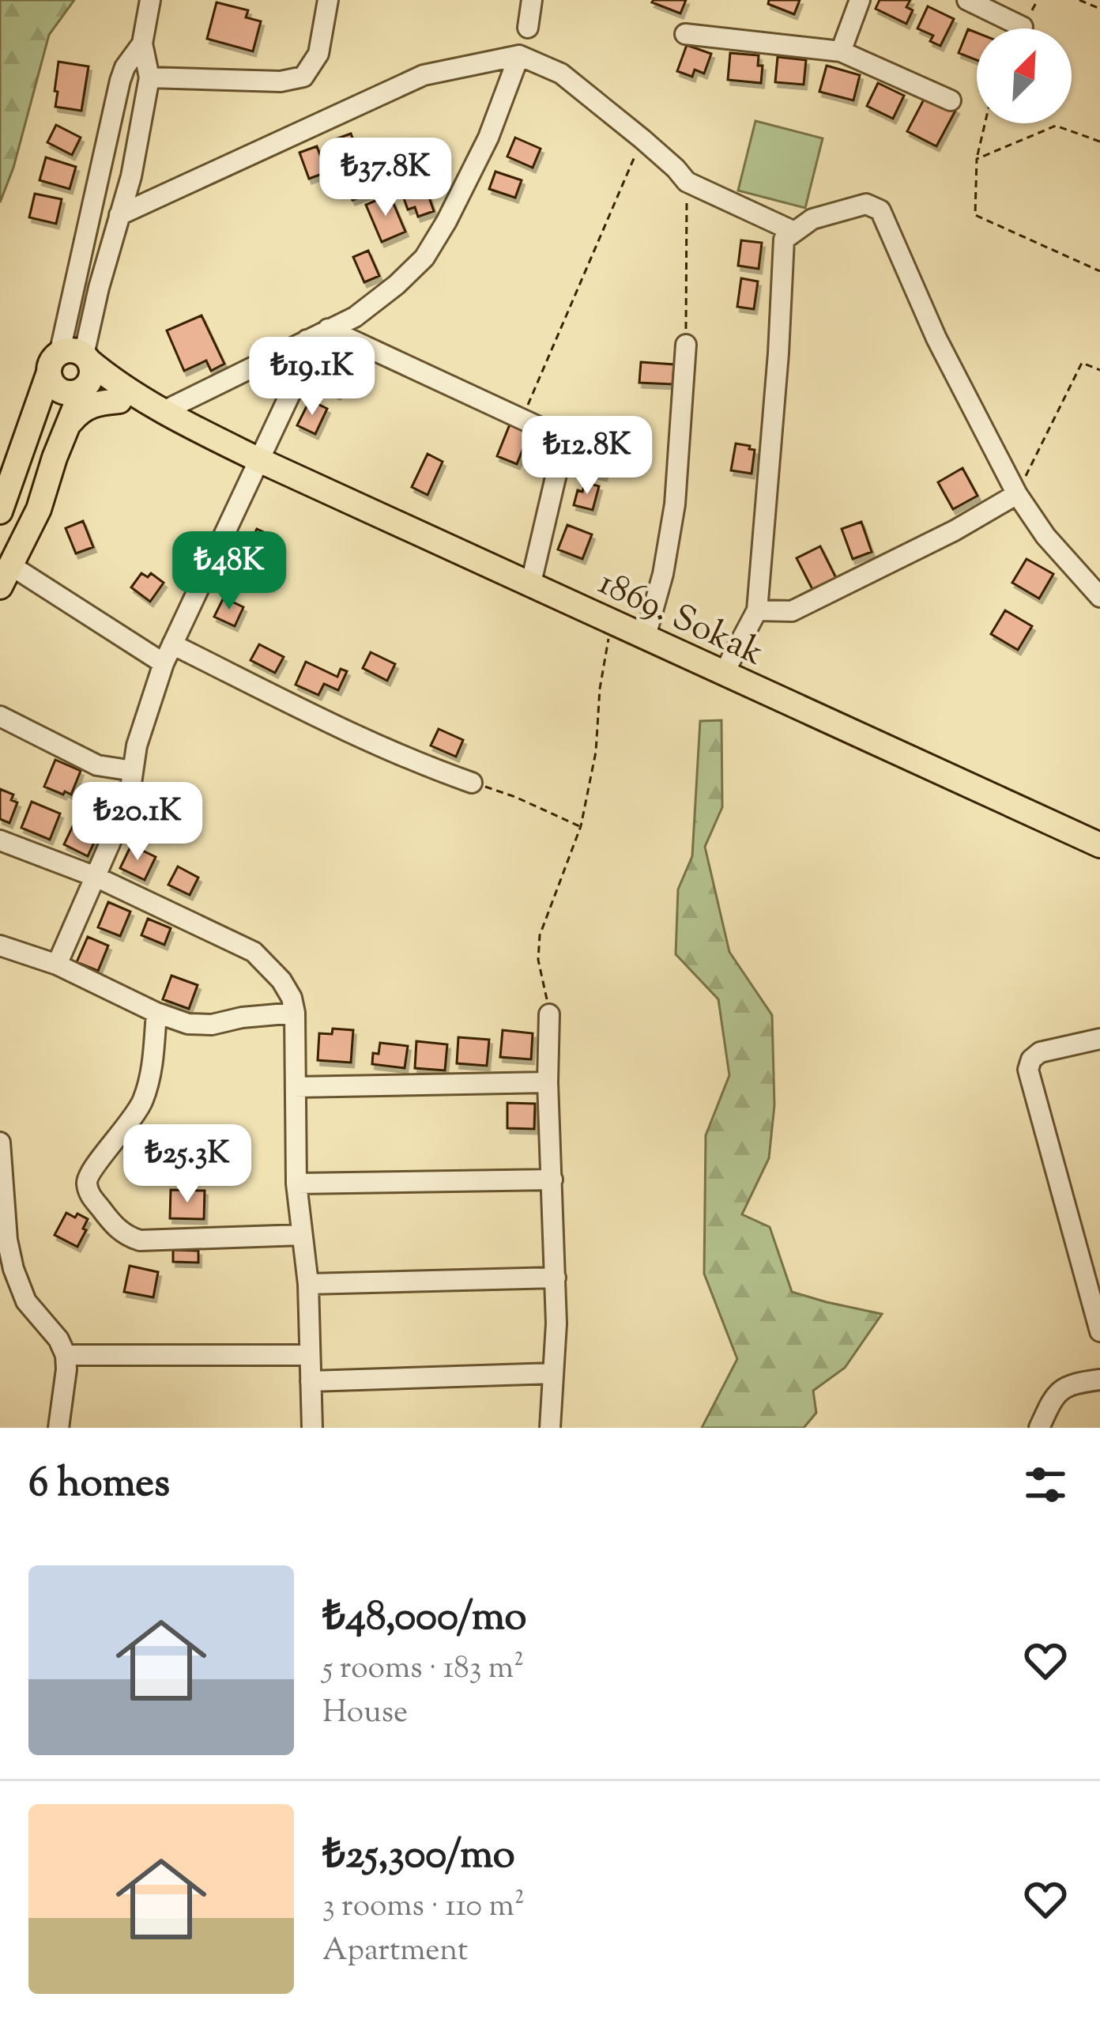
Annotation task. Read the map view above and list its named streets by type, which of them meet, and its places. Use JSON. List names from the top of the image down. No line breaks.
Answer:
{"streets":{"main road":["1869. Sokak"]},"north":"top right","page":{"price":["₺37.8K","₺19.1K","₺12.8K","₺48K","₺20.1K","₺25.3K"],"heading":"6 homes","list":[{"name":"₺48,000/mo","note":"5 rooms · 183 m² · House"},{"name":"₺25,300/mo","note":"3 rooms · 110 m² · Apartment"}]}}
